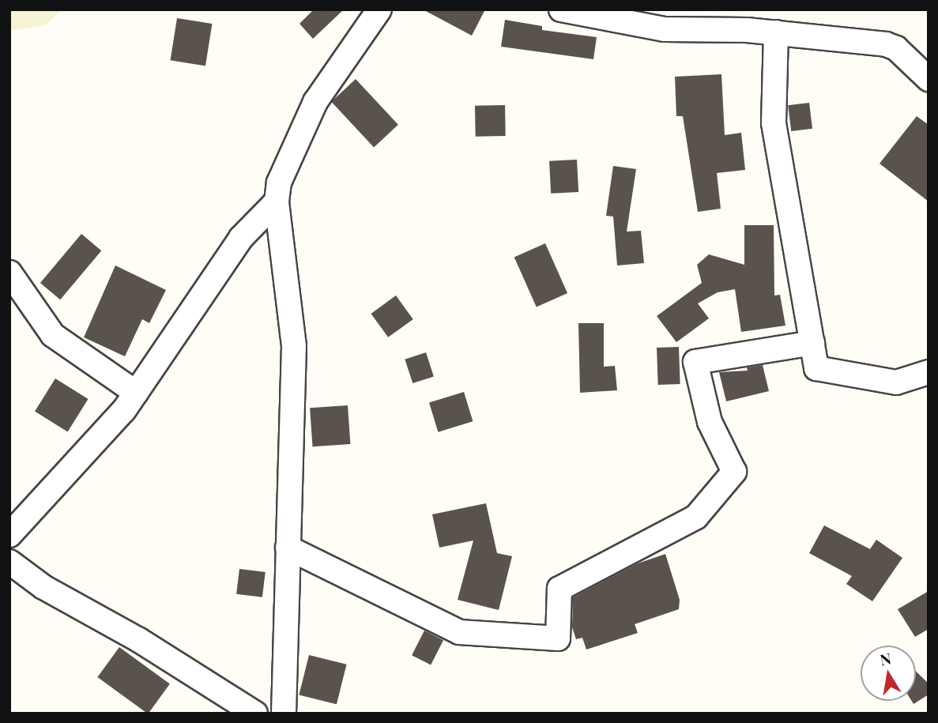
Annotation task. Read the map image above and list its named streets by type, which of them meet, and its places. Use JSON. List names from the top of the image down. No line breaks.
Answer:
{"north":"top"}
